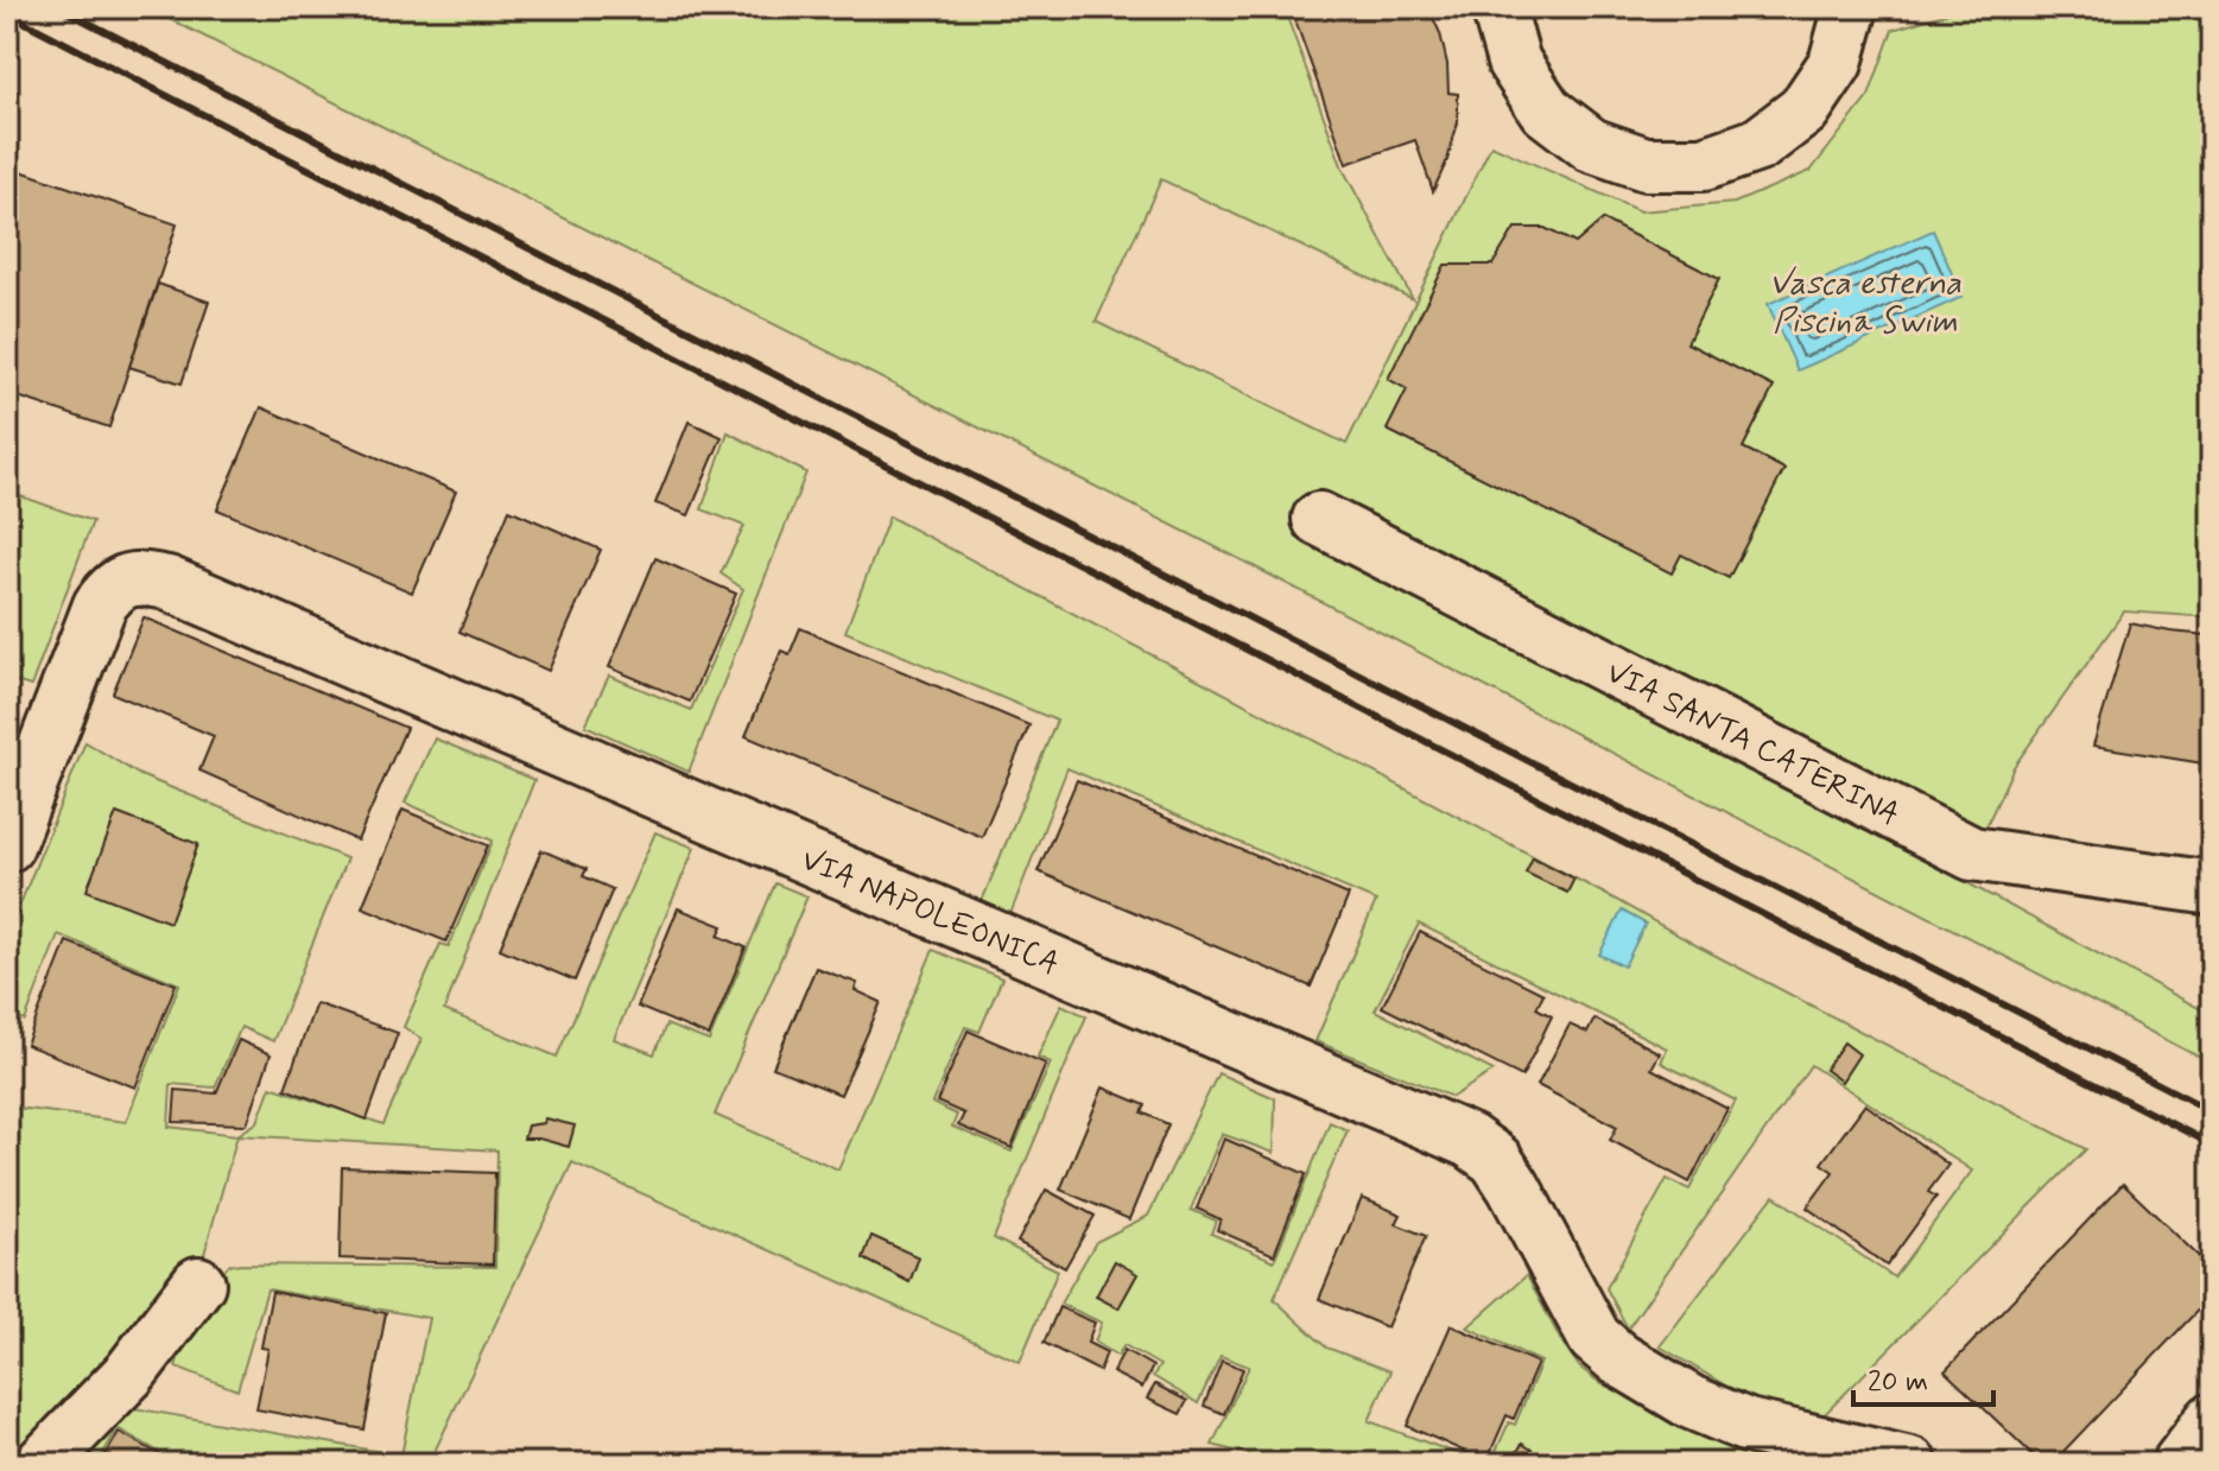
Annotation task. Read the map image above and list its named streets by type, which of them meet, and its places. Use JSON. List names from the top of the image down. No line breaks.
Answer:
{"streets":{"street":["VIA SANTA CATERINA","VIA NAPOLEONICA"]},"water":["Vasca esterna Piscina Swim"],"scale_bar":"20 m"}
